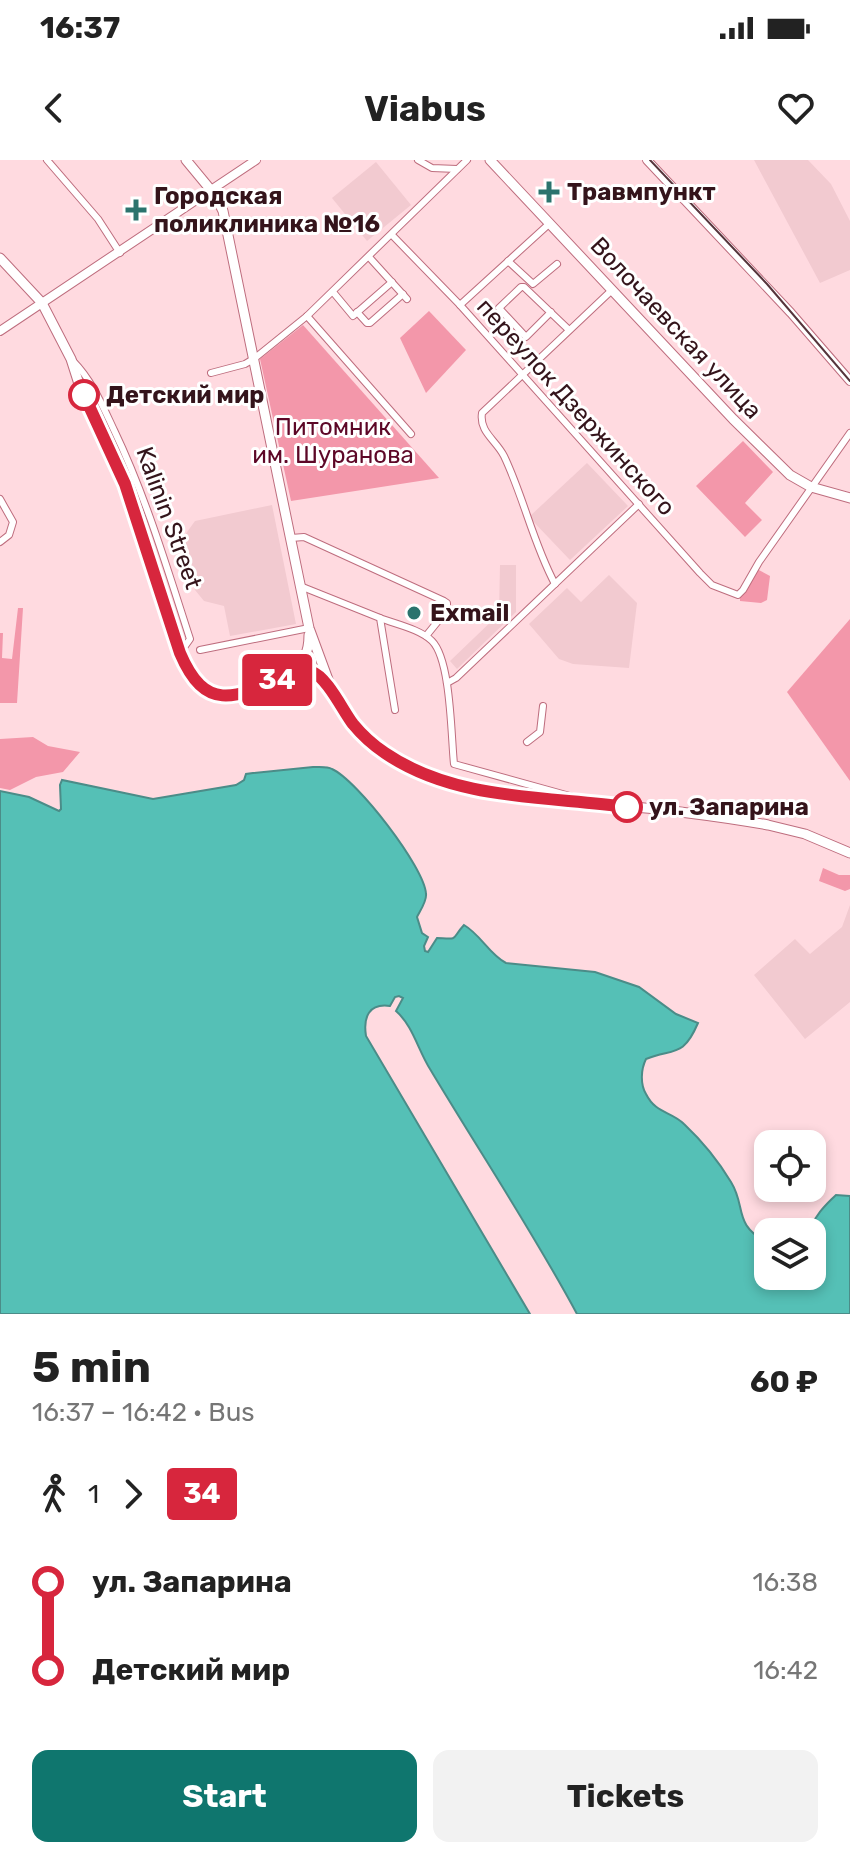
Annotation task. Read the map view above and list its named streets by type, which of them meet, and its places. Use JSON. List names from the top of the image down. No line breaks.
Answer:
{"streets":{"main road":["Волочаевская улица","Kalinin Street"],"street":["переулок Дзержинского"]},"crossings":[["Волочаевская улица","переулок Дзержинского"]],"parks":["Питомник им. Шуранова"],"places":{"health":["Травмпункт","Городская поликлиника №16"],"other":["Детский мир","Exmail","ул. Запарина"]},"lines":["bus line 34"],"page":{"status":"16:37","header":"Viabus","on_map":"34","heading":["5 min","16:37 – 16:42 · Bus","60 ₽"],"legs":["1","34"],"list":[{"name":"ул. Запарина","value":"16:38"},{"name":"Детский мир","value":"16:42"}],"buttons":["Start","Tickets"]}}
